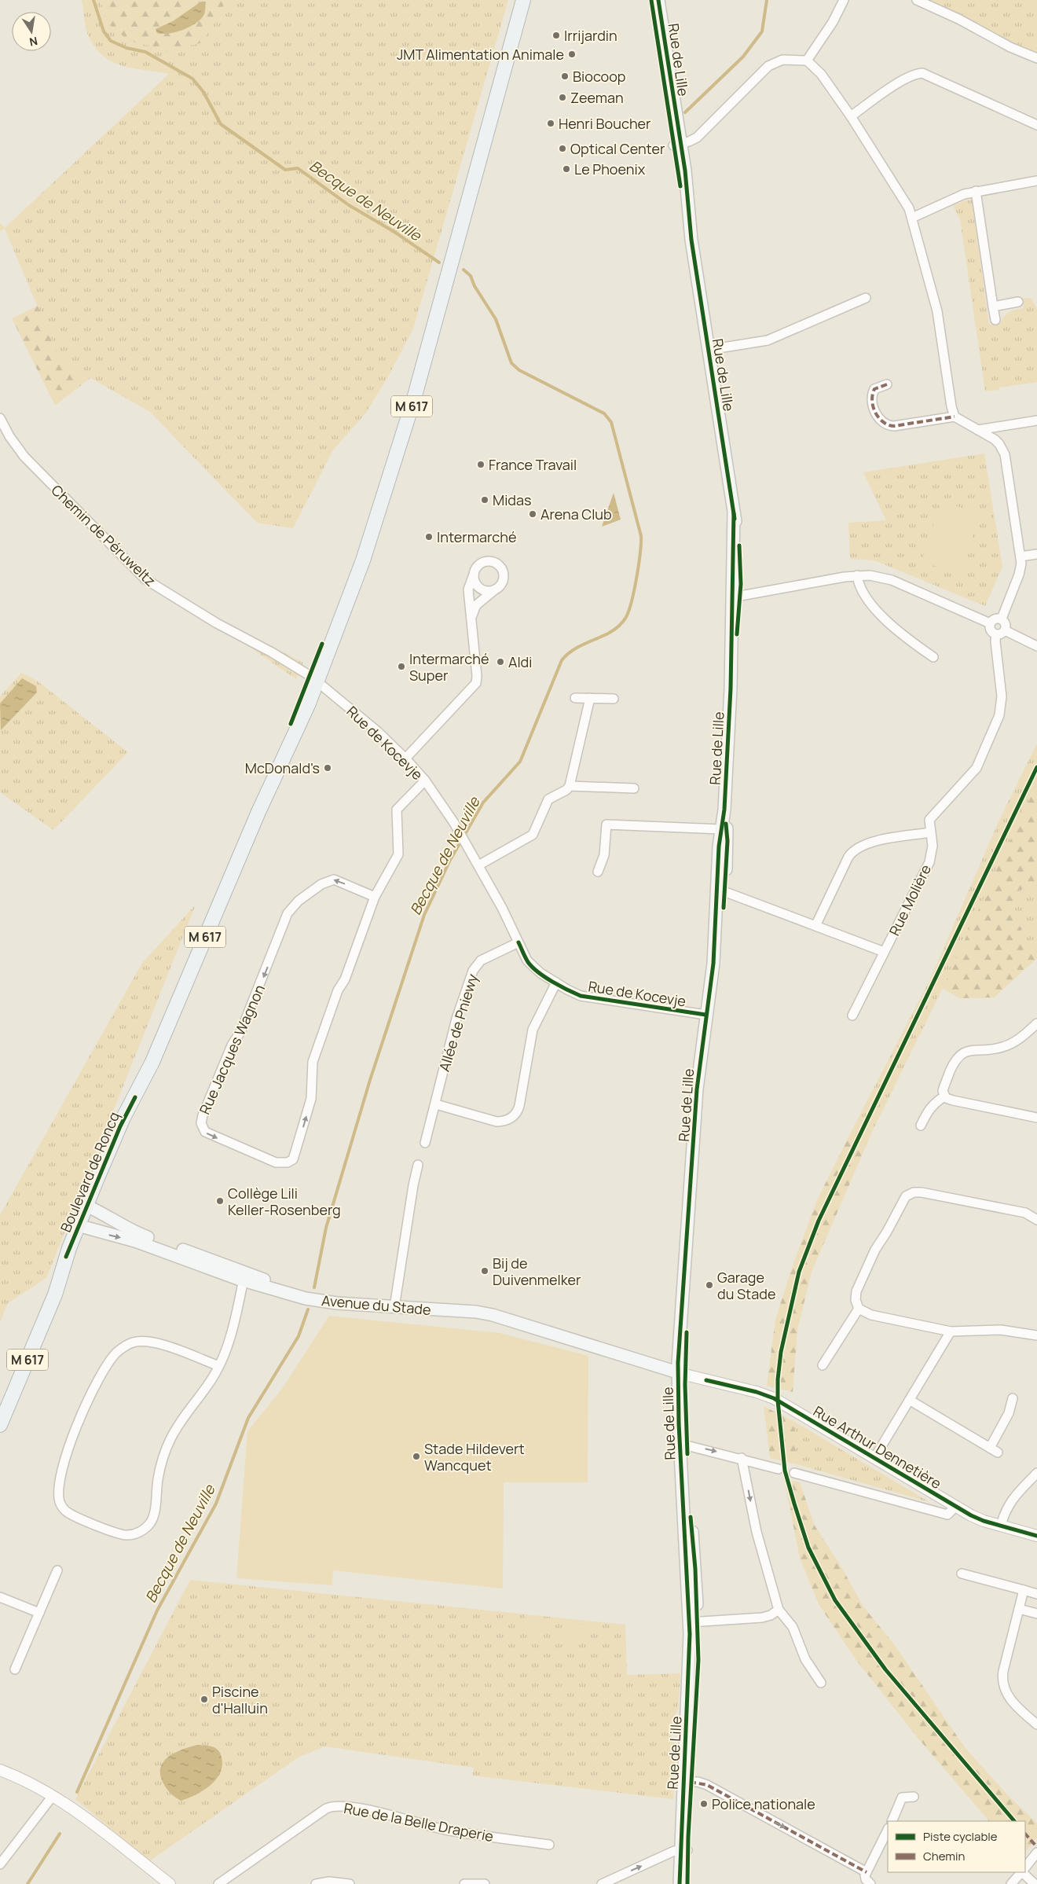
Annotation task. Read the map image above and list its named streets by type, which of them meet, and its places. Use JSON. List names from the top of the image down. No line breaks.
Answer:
{"streets":{"main road":["Rue de Lille","M 617","Boulevard de Roncq","Avenue du Stade"],"street":["Chemin de Péruweltz","Rue de Kocevje","Rue Molière","Allée de Pniewy","Rue Jacques Wagnon","Rue Arthur Dennetière","Rue de la Belle Draperie"]},"crossings":[["Rue de Lille","Rue de Kocevje"],["Rue de Lille","Avenue du Stade"],["Rue de Lille","Rue Arthur Dennetière"],["Chemin de Péruweltz","Rue de Kocevje"],["Chemin de Péruweltz","Boulevard de Roncq"],["Rue de Kocevje","Allée de Pniewy"],["Rue de Kocevje","Rue Jacques Wagnon"],["Rue de Kocevje","Boulevard de Roncq"],["Boulevard de Roncq","Avenue du Stade"],["Avenue du Stade","Rue Arthur Dennetière"]],"water":["Becque de Neuville"],"places":["Irrijardin","JMT Alimentation Animale","Biocoop","Zeeman","Henri Boucher","Optical Center","Le Phoenix","France Travail","Midas","Arena Club","Intermarché","Aldi","Intermarché Super","McDonald's","Collège Lili Keller-Rosenberg","Bij de Duivenmelker","Garage du Stade","Stade Hildevert Wancquet","Piscine d'Halluin","Police nationale"],"legend":["Piste cyclable","Chemin"],"north":"bottom"}
